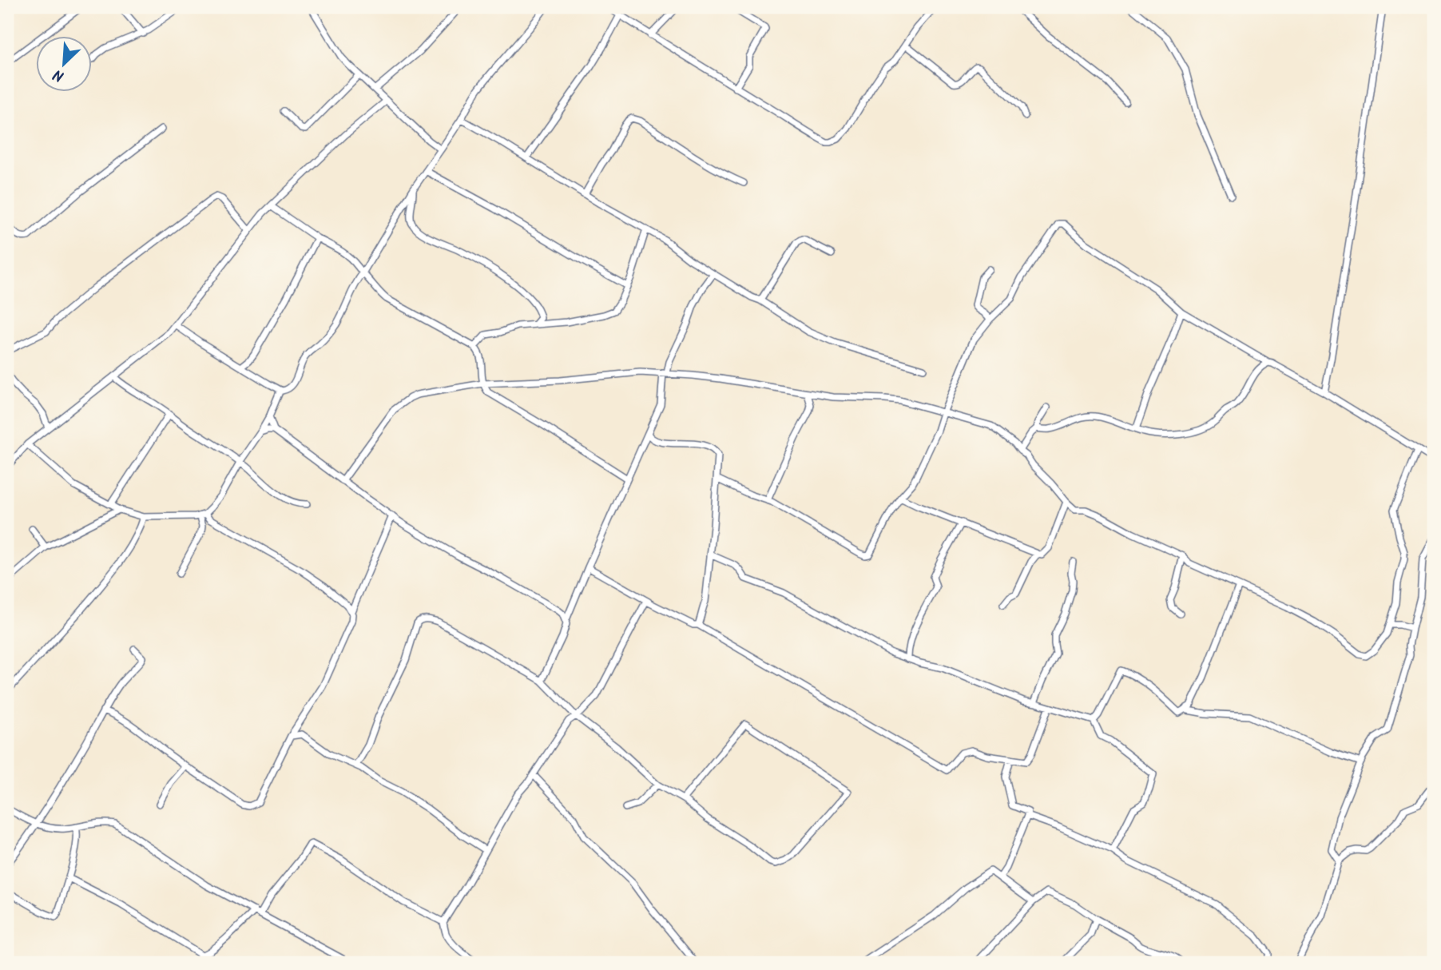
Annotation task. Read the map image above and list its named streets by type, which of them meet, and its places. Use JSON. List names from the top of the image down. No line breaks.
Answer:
{"north":"bottom left"}
